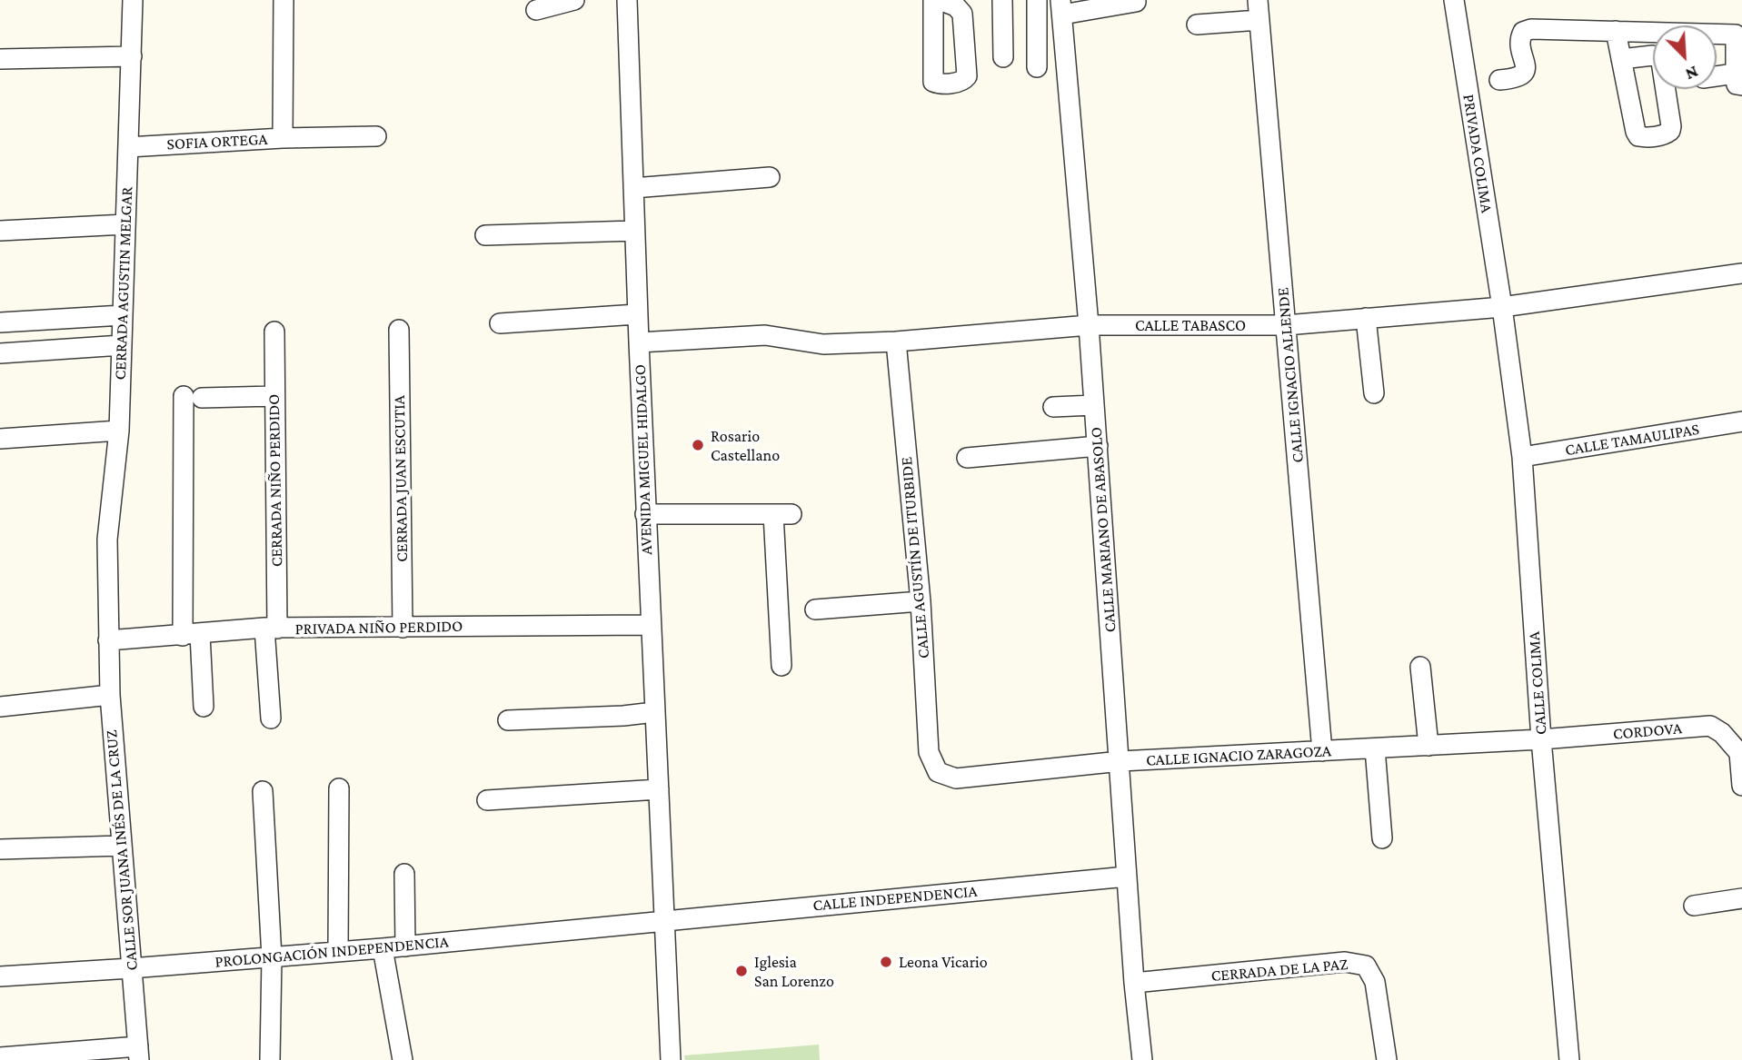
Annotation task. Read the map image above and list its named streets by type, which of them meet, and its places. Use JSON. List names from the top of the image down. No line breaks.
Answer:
{"streets":{"street":["SOFIA ORTEGA","PRIVADA COLIMA","CERRADA AGUSTIN MELGAR","CALLE TABASCO","CALLE IGNACIO ALLENDE","CALLE TAMAULIPAS","AVENIDA MIGUEL HIDALGO","CERRADA JUAN ESCUTIA","CERRADA NIÑO PERDIDO","CALLE MARIANO DE ABASOLO","CALLE AGUSTÍN DE ITURBIDE","PRIVADA NIÑO PERDIDO","CALLE COLIMA","CORDOVA","CALLE IGNACIO ZARAGOZA","CALLE SOR JUANA INÉS DE LA CRUZ","CALLE INDEPENDENCIA","PROLONGACIÓN INDEPENDENCIA","CERRADA DE LA PAZ"]},"crossings":[["SOFIA ORTEGA","CERRADA AGUSTIN MELGAR"],["PRIVADA COLIMA","CALLE TABASCO"],["PRIVADA COLIMA","CALLE COLIMA"],["CERRADA AGUSTIN MELGAR","PRIVADA NIÑO PERDIDO"],["CERRADA AGUSTIN MELGAR","CALLE SOR JUANA INÉS DE LA CRUZ"],["CALLE TABASCO","CALLE IGNACIO ALLENDE"],["CALLE TABASCO","AVENIDA MIGUEL HIDALGO"],["CALLE TABASCO","CALLE MARIANO DE ABASOLO"],["CALLE TABASCO","CALLE AGUSTÍN DE ITURBIDE"],["CALLE TABASCO","CALLE COLIMA"],["CALLE IGNACIO ALLENDE","CALLE IGNACIO ZARAGOZA"],["CALLE TAMAULIPAS","CALLE COLIMA"],["AVENIDA MIGUEL HIDALGO","PRIVADA NIÑO PERDIDO"],["AVENIDA MIGUEL HIDALGO","CALLE INDEPENDENCIA"],["AVENIDA MIGUEL HIDALGO","PROLONGACIÓN INDEPENDENCIA"],["CERRADA JUAN ESCUTIA","PRIVADA NIÑO PERDIDO"],["CERRADA NIÑO PERDIDO","PRIVADA NIÑO PERDIDO"],["CALLE MARIANO DE ABASOLO","CALLE IGNACIO ZARAGOZA"],["CALLE MARIANO DE ABASOLO","CALLE INDEPENDENCIA"],["CALLE MARIANO DE ABASOLO","CERRADA DE LA PAZ"],["CALLE AGUSTÍN DE ITURBIDE","CALLE IGNACIO ZARAGOZA"],["PRIVADA NIÑO PERDIDO","CALLE SOR JUANA INÉS DE LA CRUZ"],["CALLE COLIMA","CORDOVA"],["CALLE COLIMA","CALLE IGNACIO ZARAGOZA"],["CORDOVA","CALLE IGNACIO ZARAGOZA"],["CALLE SOR JUANA INÉS DE LA CRUZ","PROLONGACIÓN INDEPENDENCIA"],["CALLE INDEPENDENCIA","PROLONGACIÓN INDEPENDENCIA"]],"places":["Rosario Castellano","Leona Vicario","Iglesia San Lorenzo"],"north":"bottom right"}
